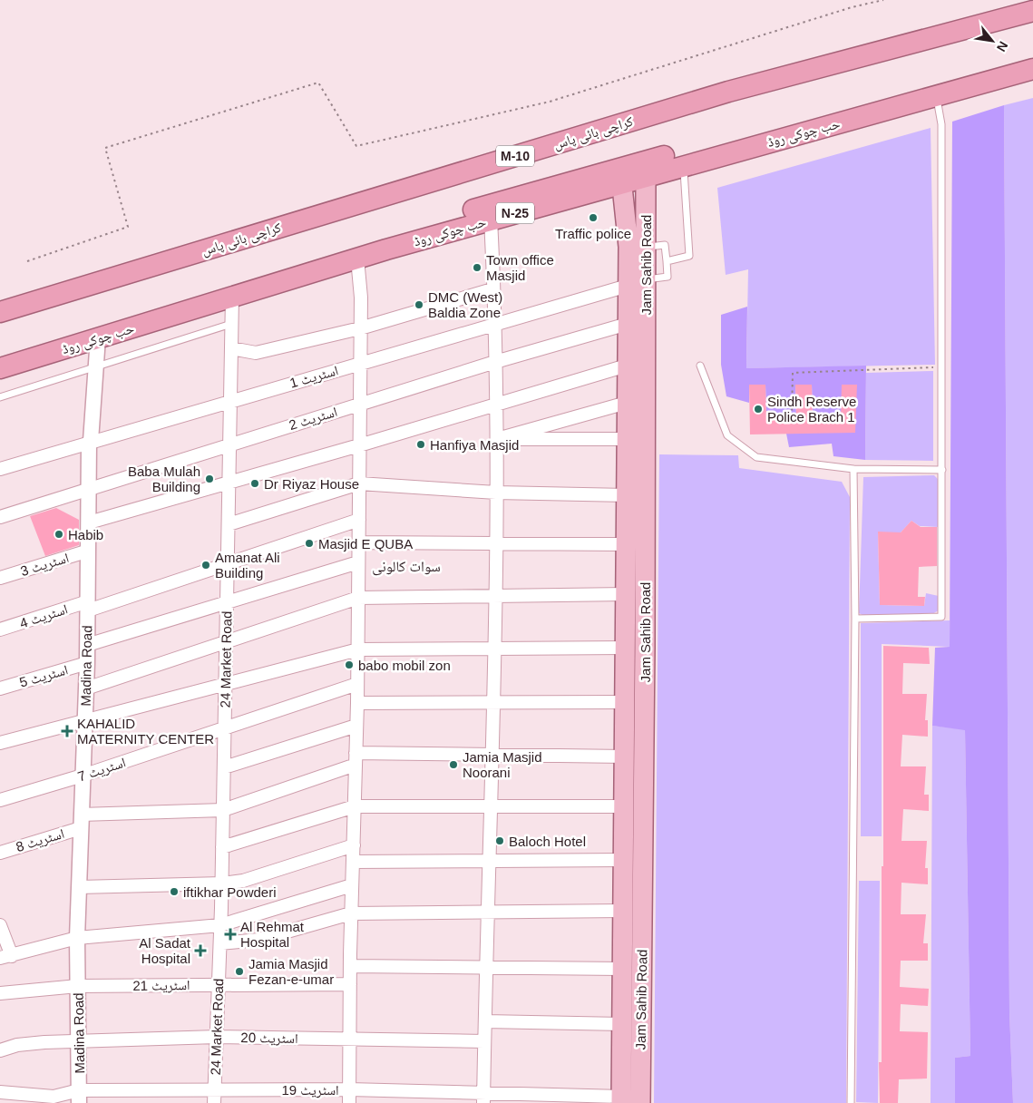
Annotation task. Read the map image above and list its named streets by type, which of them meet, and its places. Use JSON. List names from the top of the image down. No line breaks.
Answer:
{"streets":{"highway":["کراچی بائی پاس","حب چوکی روڈ","M-10","N-25"],"main road":["Jam Sahib Road"],"street":["اسٹریٹ 1","اسٹریٹ 2","اسٹریٹ 3","اسٹریٹ 4","24 Market Road","Madina Road","اسٹریٹ 5","اسٹریٹ 7","اسٹریٹ 8","اسٹریٹ 21","اسٹریٹ 20","اسٹریٹ 19"]},"crossings":[["حب چوکی روڈ","Jam Sahib Road"],["حب چوکی روڈ","24 Market Road"],["حب چوکی روڈ","Madina Road"],["Jam Sahib Road","اسٹریٹ 1"],["Jam Sahib Road","اسٹریٹ 2"],["Jam Sahib Road","اسٹریٹ 8"],["Jam Sahib Road","اسٹریٹ 19"],["اسٹریٹ 1","24 Market Road"],["اسٹریٹ 1","Madina Road"],["اسٹریٹ 2","24 Market Road"],["اسٹریٹ 2","Madina Road"],["اسٹریٹ 3","Madina Road"],["اسٹریٹ 4","24 Market Road"],["اسٹریٹ 4","Madina Road"],["24 Market Road","اسٹریٹ 7"],["24 Market Road","اسٹریٹ 8"],["24 Market Road","اسٹریٹ 21"],["24 Market Road","اسٹریٹ 20"],["24 Market Road","اسٹریٹ 19"],["Madina Road","اسٹریٹ 5"],["Madina Road","اسٹریٹ 7"],["Madina Road","اسٹریٹ 8"],["Madina Road","اسٹریٹ 21"],["Madina Road","اسٹریٹ 20"],["Madina Road","اسٹریٹ 19"]],"districts":["سوات کالونی"],"places":{"other":["Traffic police","Town office Masjid","DMC (West) Baldia Zone","Sindh Reserve Police Brach 1","Hanfiya Masjid","Baba Mulah Building","Dr Riyaz House","Habib","Masjid E QUBA","Amanat Ali Building","babo mobil zon","Jamia Masjid Noorani","Baloch Hotel","iftikhar Powderi","Jamia Masjid Fezan-e-umar"],"health":["KAHALID MATERNITY CENTER","Al Rehmat Hospital","Al Sadat Hospital"]},"north":"bottom right"}
